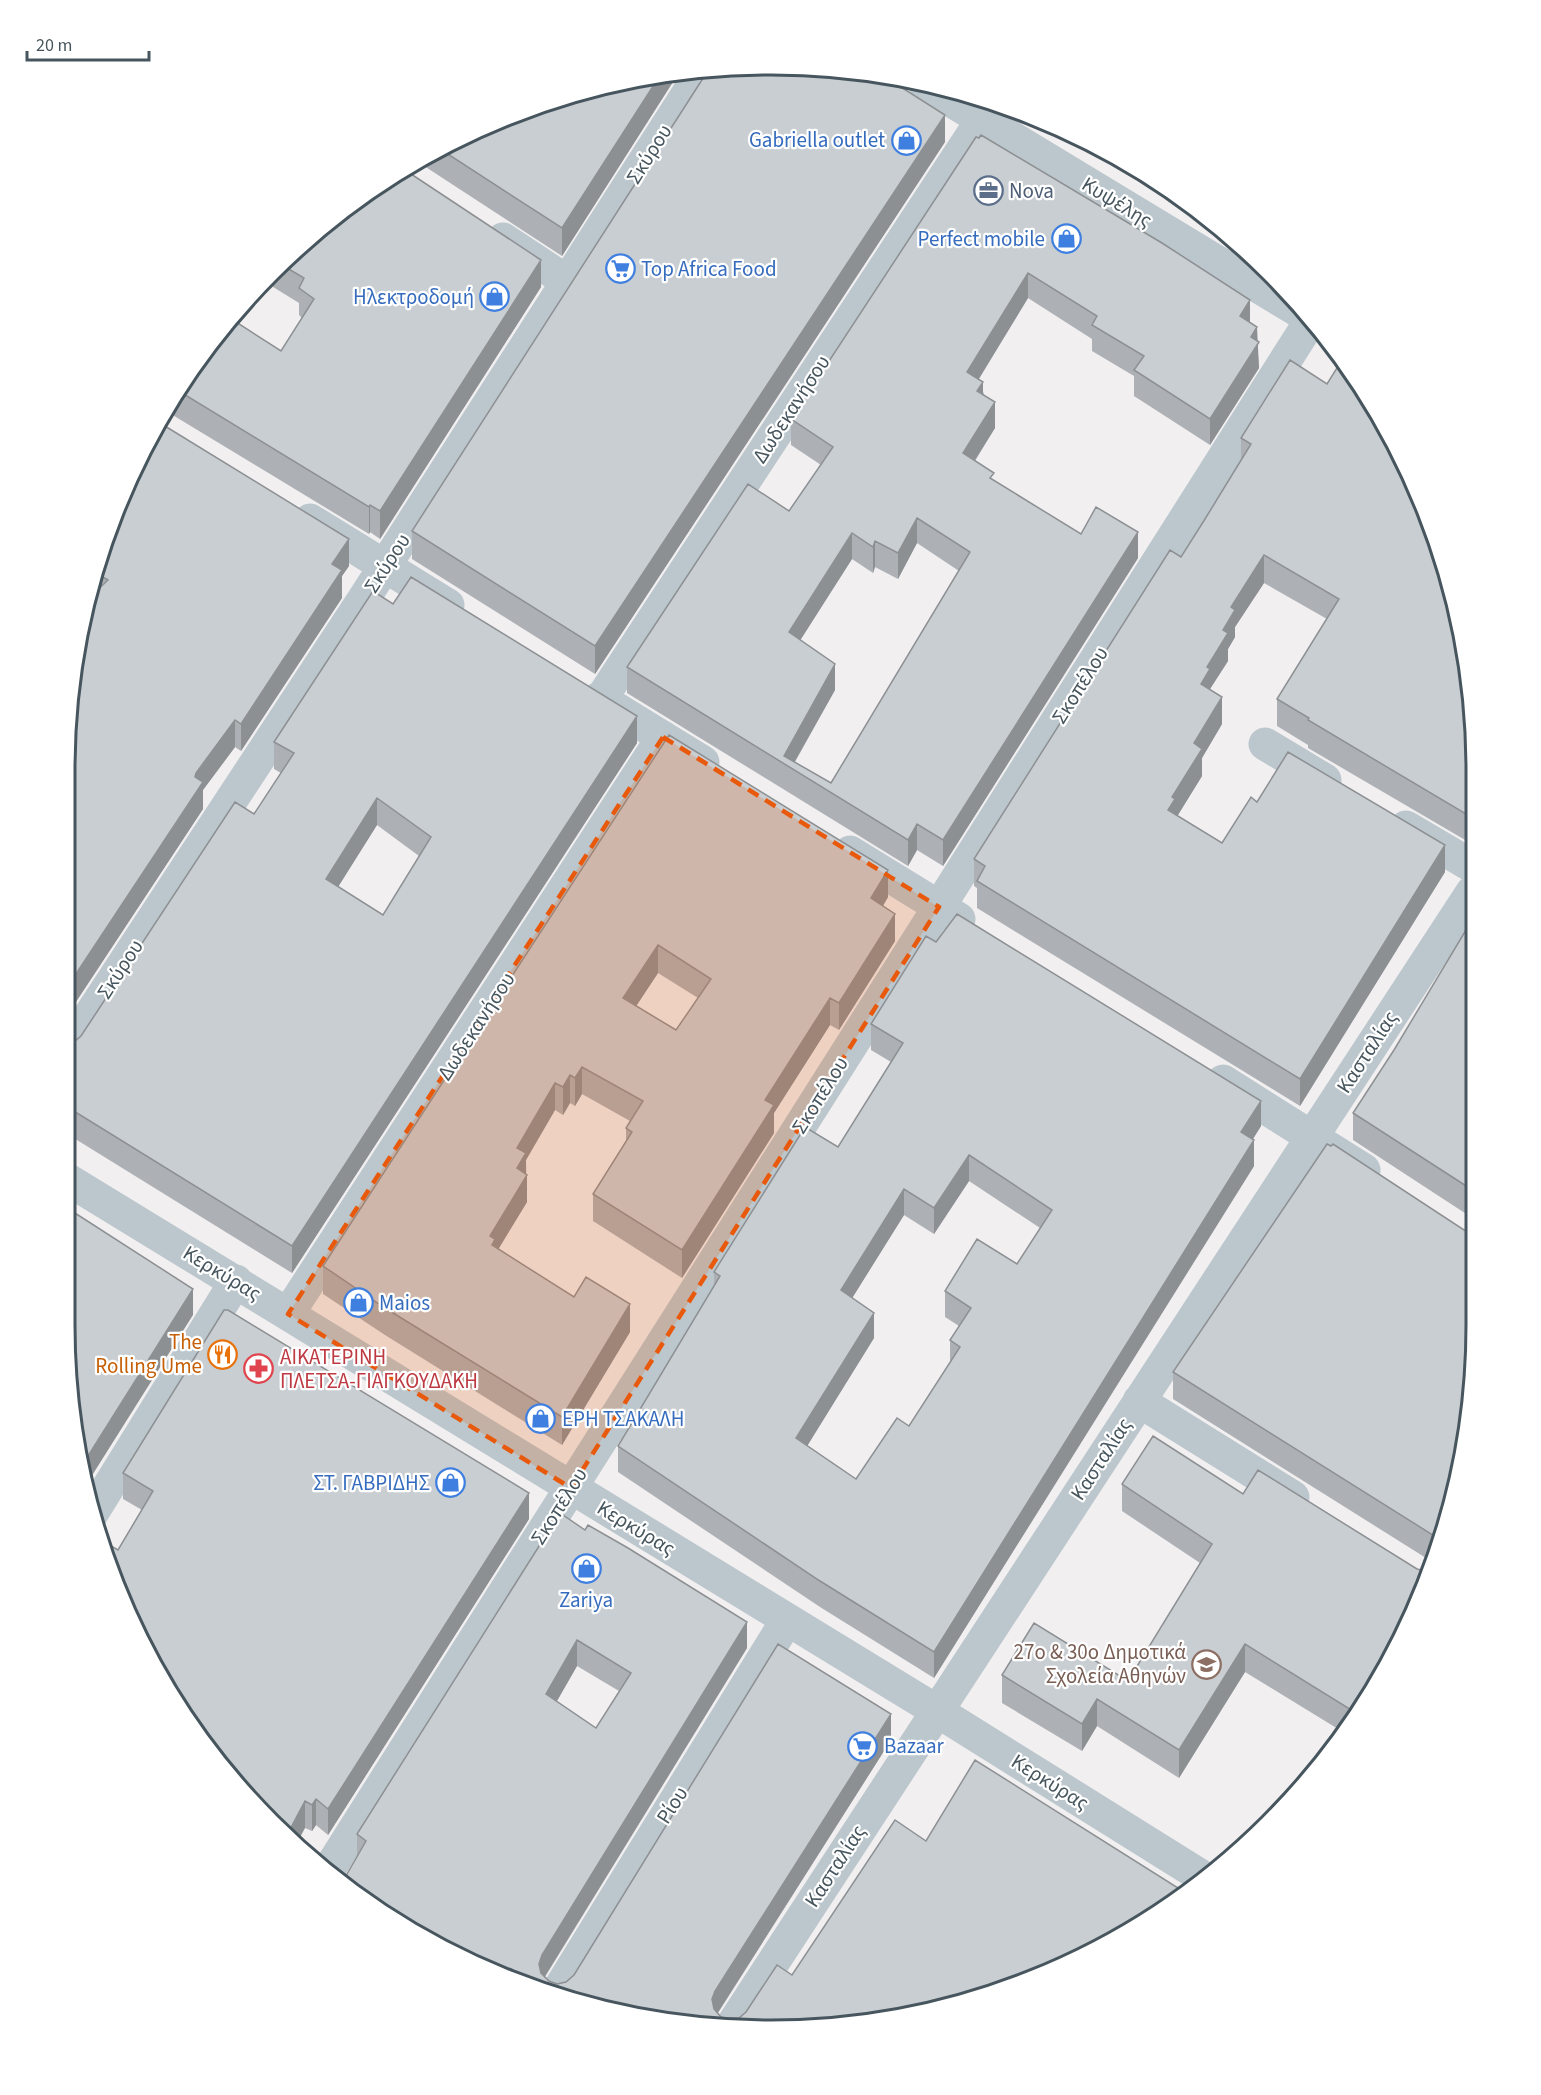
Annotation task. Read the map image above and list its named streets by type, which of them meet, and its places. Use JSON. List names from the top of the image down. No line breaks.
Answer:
{"streets":{"street":["Σκύρου","Κυψέλης","Δωδεκανήσου","Σκοπέλου","Κασταλίας","Κερκύρας","Ρίου"]},"crossings":[["Κυψέλης","Δωδεκανήσου"],["Δωδεκανήσου","Κερκύρας"],["Σκοπέλου","Κερκύρας"],["Κασταλίας","Κερκύρας"],["Κερκύρας","Ρίου"]],"places":{"shop":["Gabriella outlet","Perfect mobile","Ηλεκτροδομή","Maios","ΕΡΗ ΤΣΑΚΑΛΗ","ΣΤ. ΓΑΒΡΙΔΗΣ","Zariya"],"office":["Nova"],"supermarket":["Top Africa Food","Bazaar"],"restaurant":["The Rolling Ume"],"pharmacy":["ΑΙΚΑΤΕΡΙΝΗ ΠΛΕΤΣΑ-ΓΙΑΓΚΟΥΔΑΚΗ"],"school or university":["27ο & 30ο Δημοτικά Σχολεία Αθηνών"]},"scale_bar":"20 m"}
